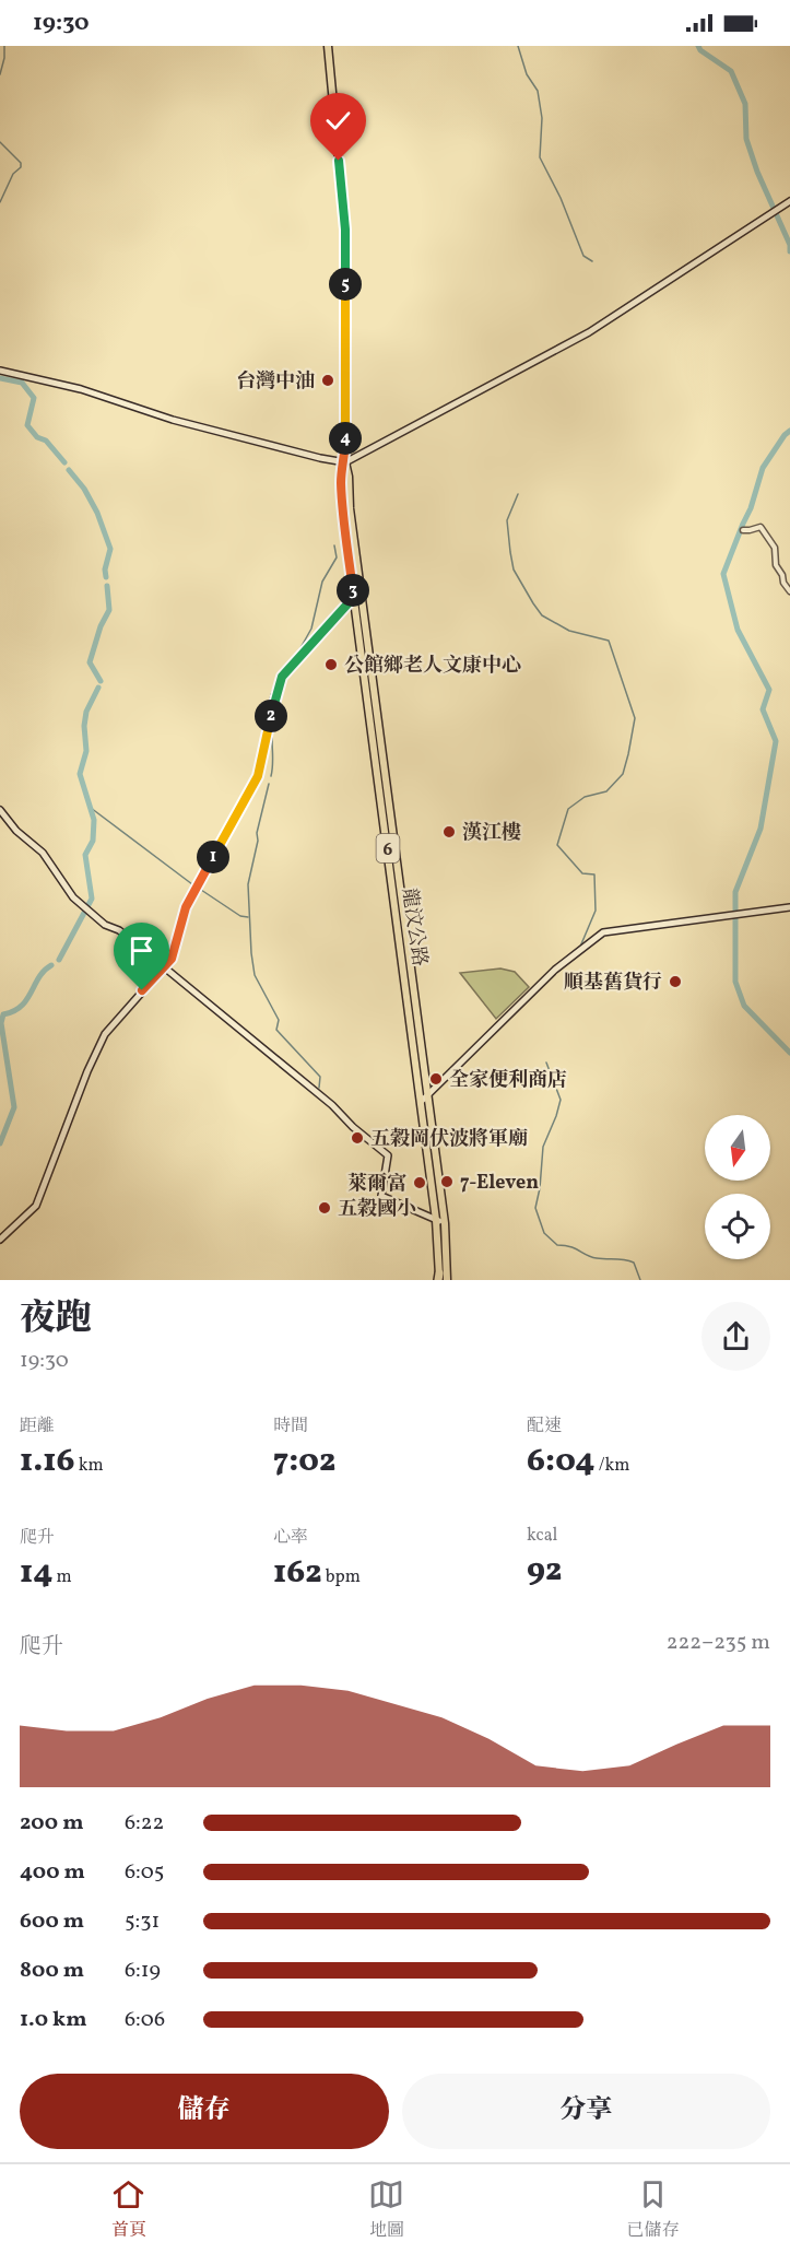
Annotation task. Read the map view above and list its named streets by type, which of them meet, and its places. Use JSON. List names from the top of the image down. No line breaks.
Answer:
{"streets":{"main road":["6","龍汶公路"]},"places":["台灣中油","公館鄉老人文康中心","漢江樓","順基舊貨行","全家便利商店","五穀岡伏波將軍廟","7-Eleven","萊爾富","五穀國小"],"north":"bottom","page":{"status":"19:30","pins":["5","4","3","2","1"],"heading":["夜跑","19:30"],"stats":[["距離","1.16 km"],["時間","7:02"],["配速","6:04 /km"],["爬升","14 m"],["心率","162 bpm"],["kcal","92"]],"chart":["爬升","222–235 m"],"list":[{"name":"200 m","note":"6:22"},{"name":"400 m","note":"6:05"},{"name":"600 m","note":"5:31"},{"name":"800 m","note":"6:19"},{"name":"1.0 km","note":"6:06"}],"buttons":["儲存","分享"],"tabs":["首頁","地圖","已儲存"]}}
